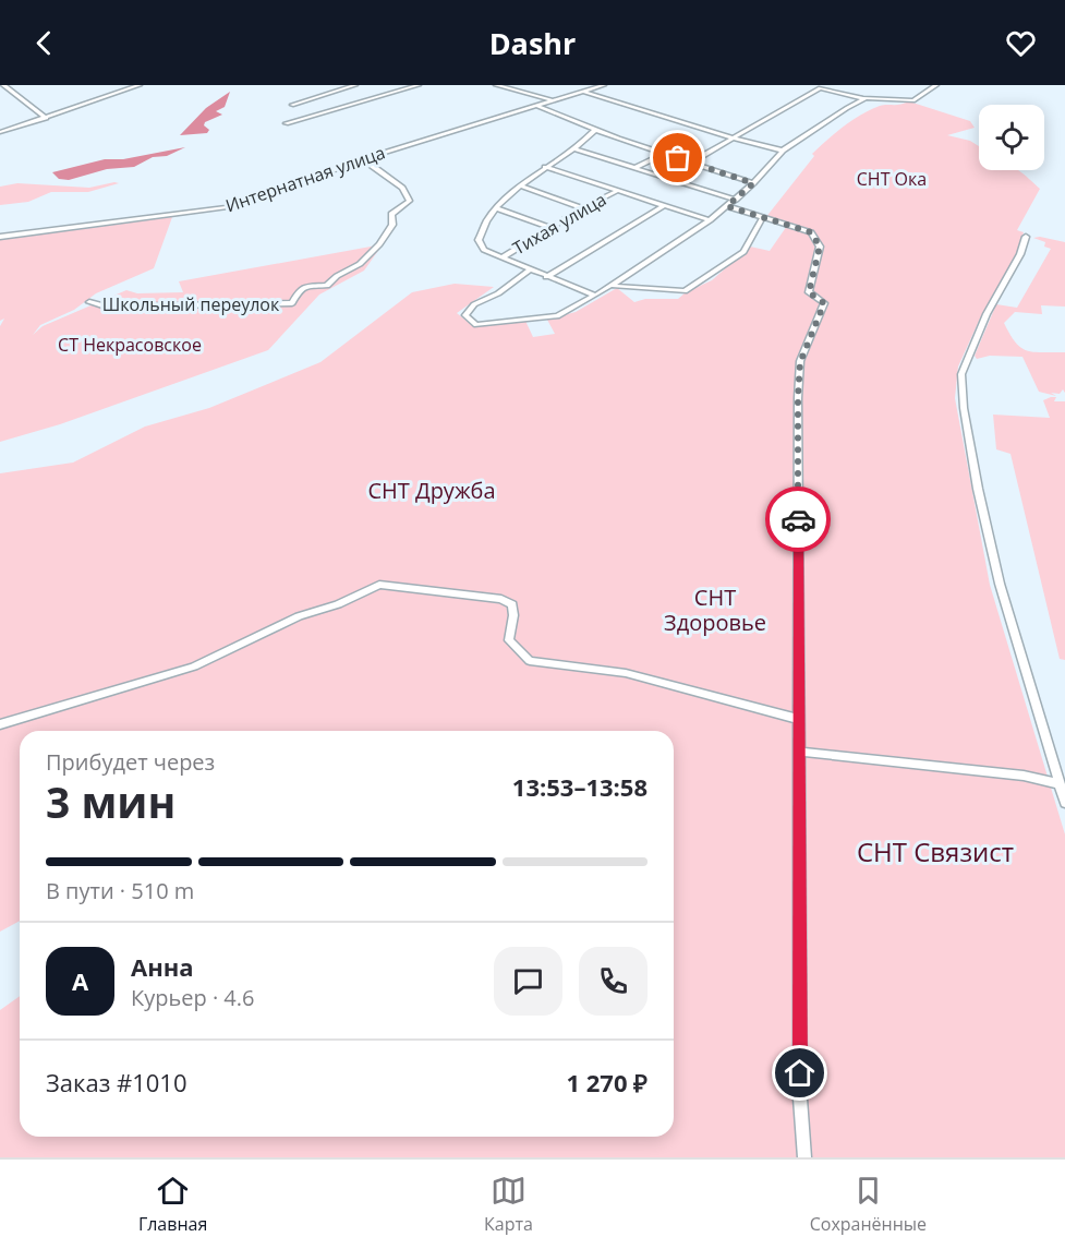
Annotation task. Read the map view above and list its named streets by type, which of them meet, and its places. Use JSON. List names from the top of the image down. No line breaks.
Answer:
{"streets":{"street":["Интернатная улица","Тихая улица","Школьный переулок"]},"crossings":[["Интернатная улица","Школьный переулок"]],"parks":["СНТ Ока","СТ Некрасовское","СНТ Дружба","СНТ Здоровье","СНТ Связист"],"page":{"header":"Dashr","heading":["3 мин","Прибудет через","13:53–13:58"],"panel":["Анна","Курьер · 4.6","Заказ #1010","1 270 ₽"],"bar":"В пути · 510 m","round":"А","tabs":["Главная","Карта","Сохранённые"]}}
